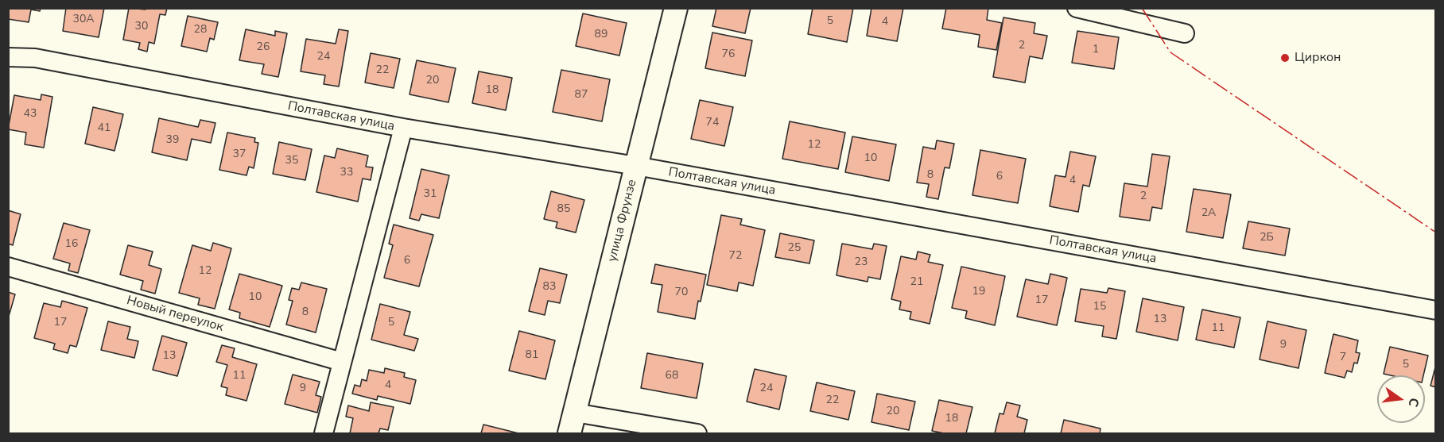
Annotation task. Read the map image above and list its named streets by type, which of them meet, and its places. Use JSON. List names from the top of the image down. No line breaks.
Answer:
{"streets":{"street":["Полтавская улица","улица Фрунзе","Новый переулок"]},"crossings":[["Полтавская улица","улица Фрунзе"]],"places":["Циркон"],"house_numbers":["30А","5","4","30","28","89","2","26","1","76","24","22","20","18","87","43","74","41","39","12","37","10","35","33","8","6","4","31","2","85","2А","2Б","16","25","72","6","23","12","21","83","19","70","10","17","15","8","13","17","5","11","9","81","13","7","5","11","68","4","9","24","22","20","18"],"north":"right"}
